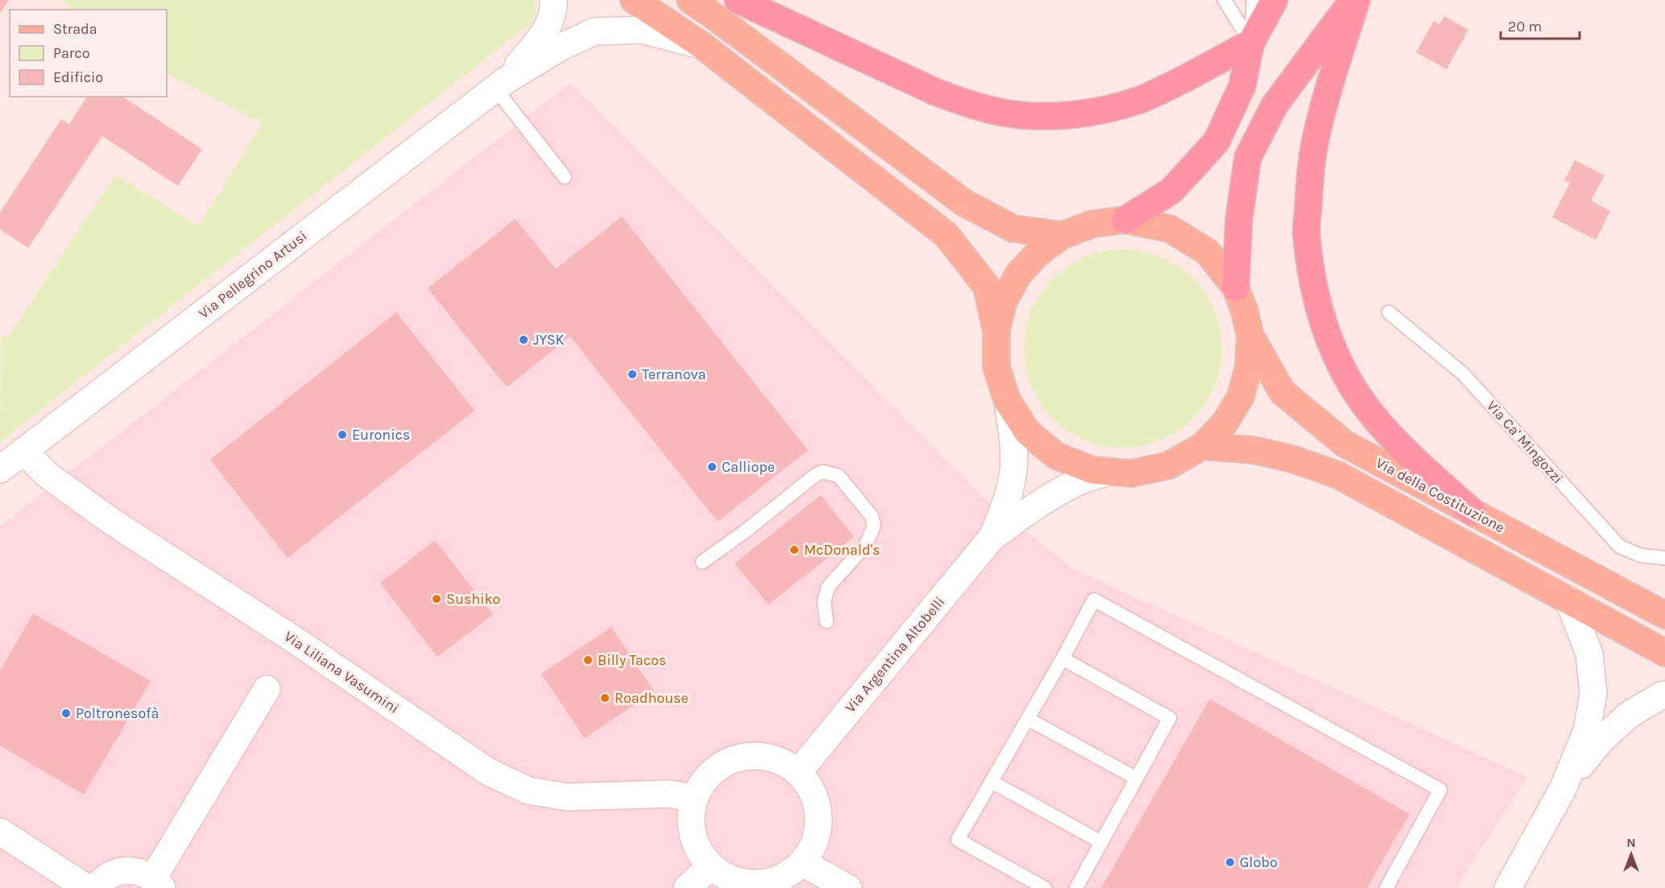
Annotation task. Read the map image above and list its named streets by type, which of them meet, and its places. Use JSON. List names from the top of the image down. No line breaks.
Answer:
{"streets":{"main road":["Via della Costituzione"],"street":["Via Pellegrino Artusi","Via Argentina Altobelli","Via Liliana Vasumini"],"lane":["Via Ca' Mingozzi"]},"crossings":[["Via Pellegrino Artusi","Via Liliana Vasumini"],["Via Argentina Altobelli","Via Liliana Vasumini"]],"places":["JYSK","Terranova","Euronics","Calliope","McDonald's","Sushiko","Billy Tacos","Roadhouse","Poltronesofà","Globo"],"legend":["Strada","Parco","Edificio"],"scale_bar":"20 m","north":"top"}
